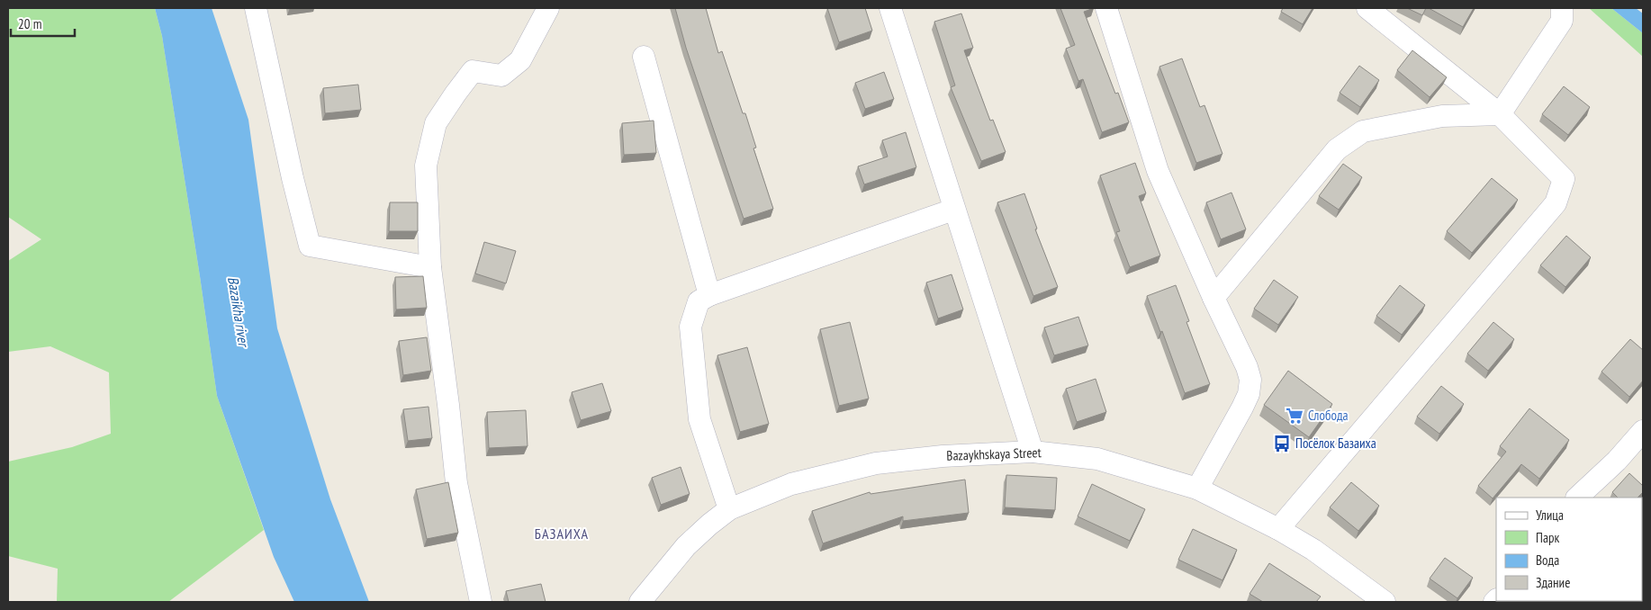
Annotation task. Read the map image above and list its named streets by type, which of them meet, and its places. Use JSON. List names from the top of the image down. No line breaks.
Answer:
{"streets":{"street":["Bazaykhskaya Street"]},"districts":["БАЗАИХА"],"water":["Bazaikha river"],"places":{"supermarket":["Слобода"],"bus stop":["Посёлок Базаиха"]},"legend":["Улица","Парк","Вода","Здание"],"scale_bar":"20 m"}
